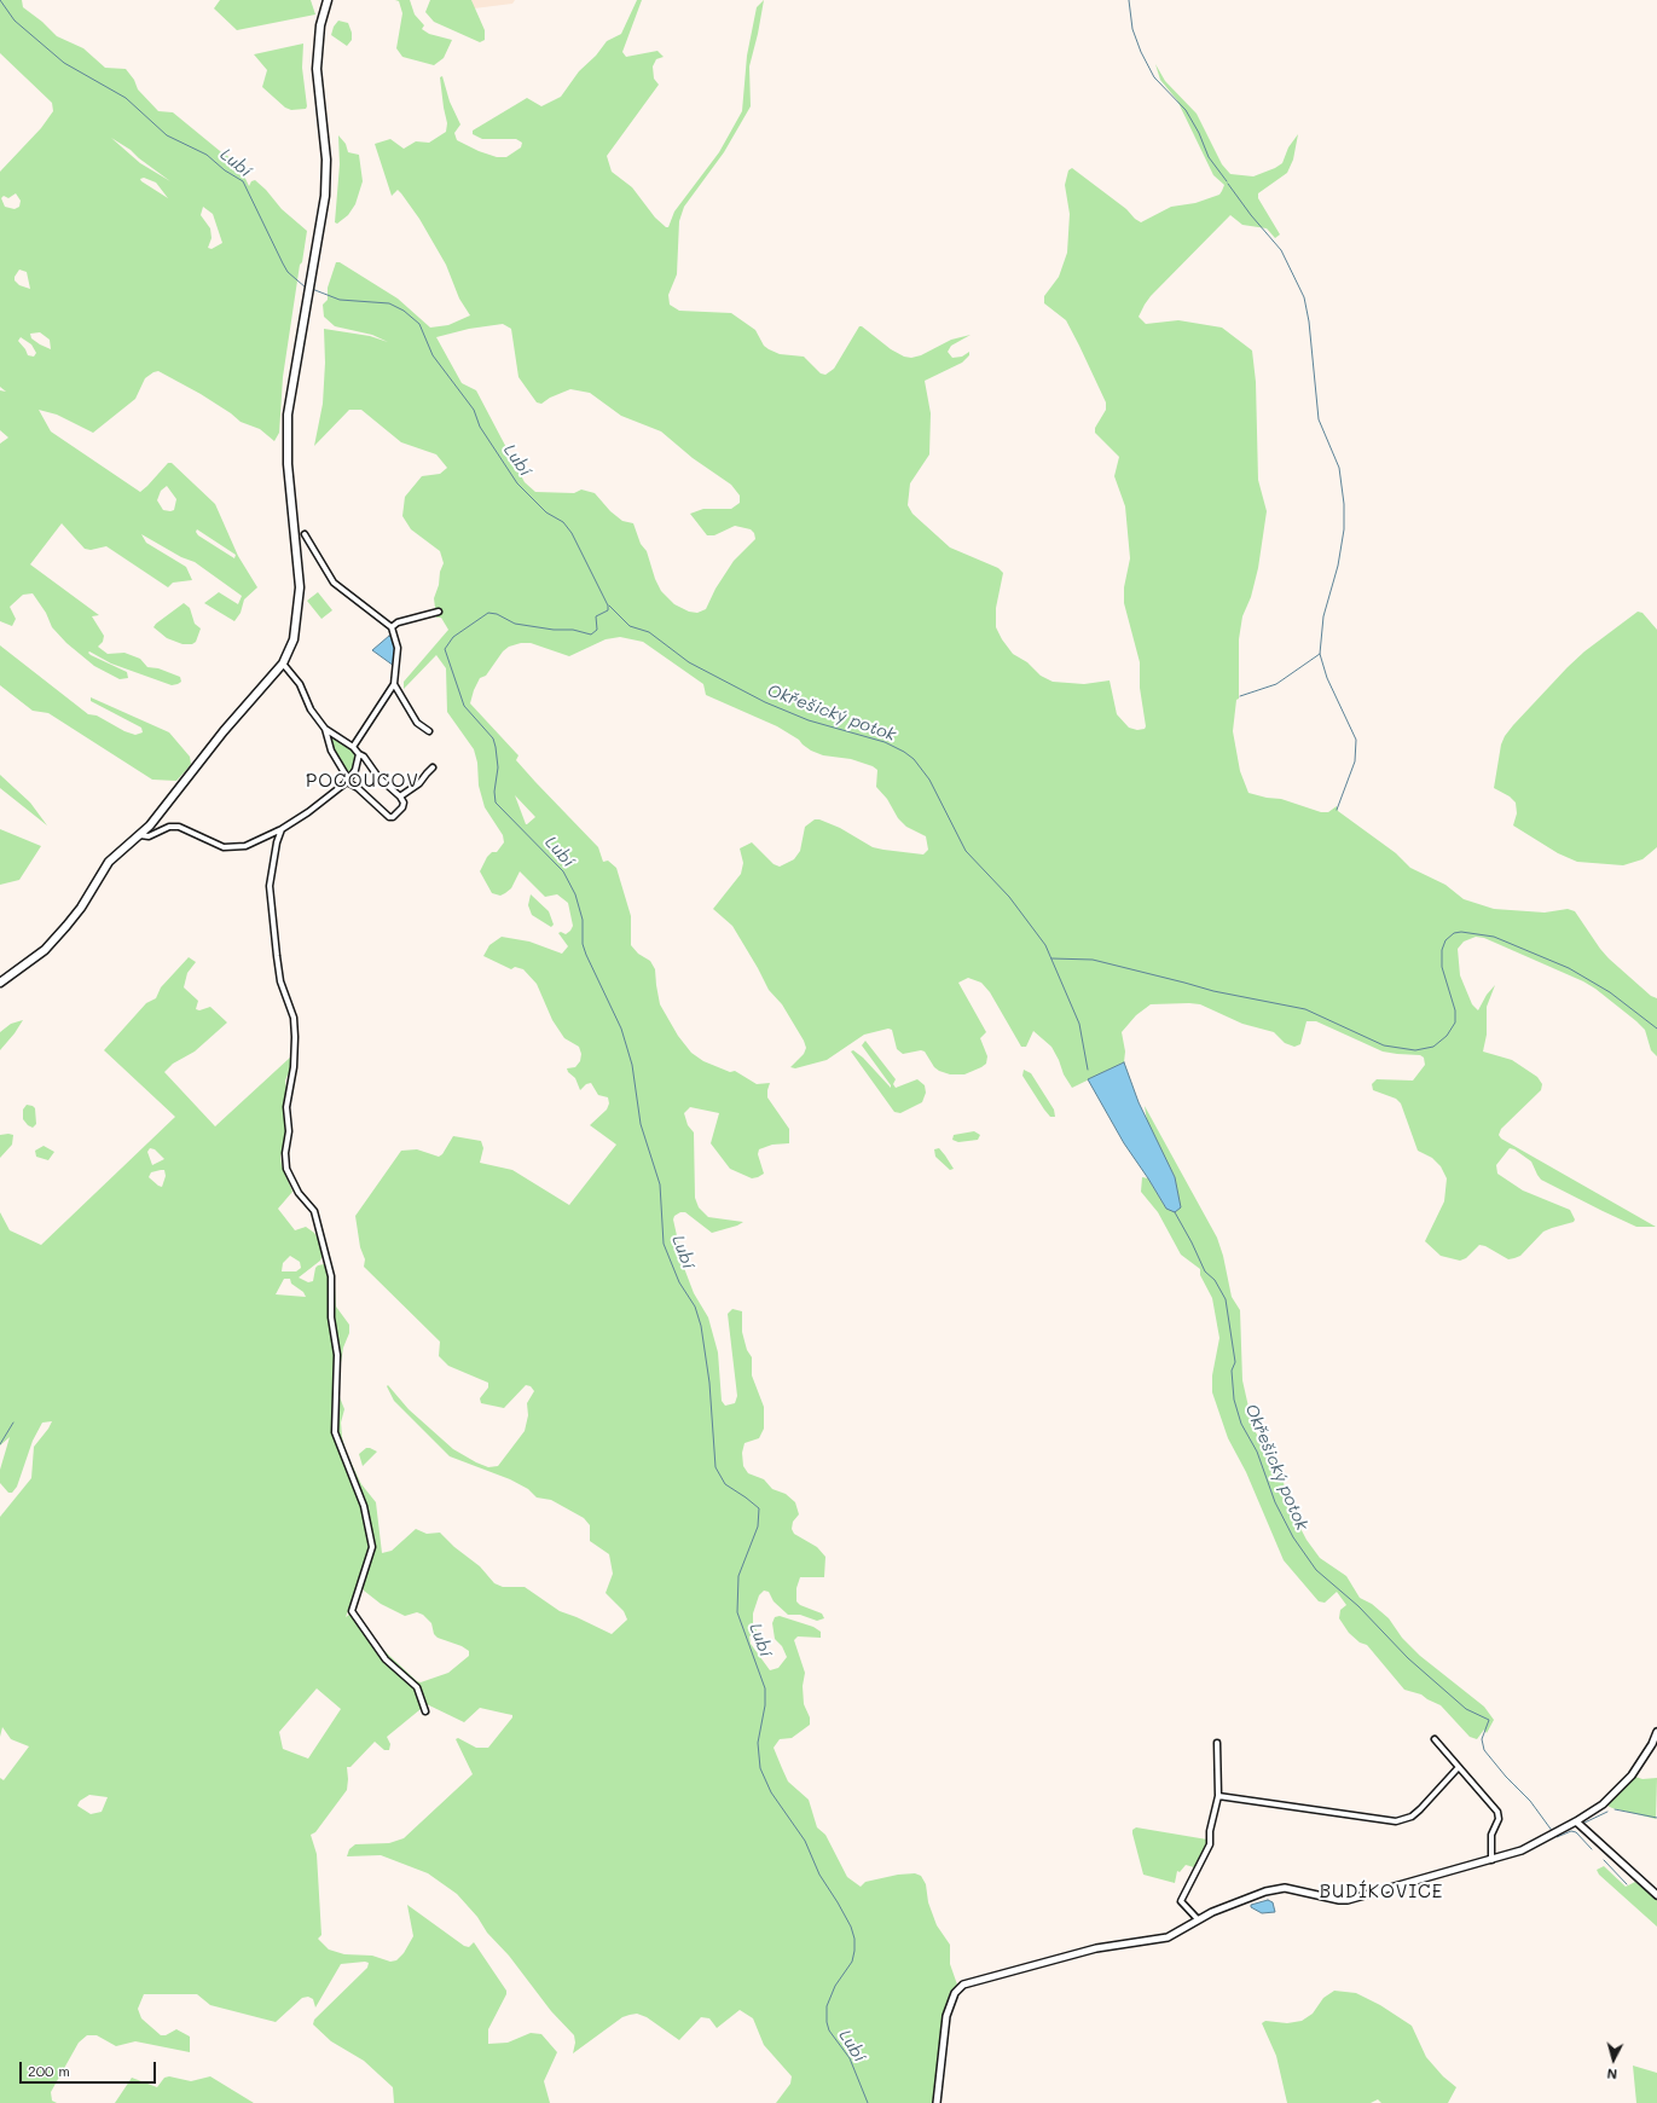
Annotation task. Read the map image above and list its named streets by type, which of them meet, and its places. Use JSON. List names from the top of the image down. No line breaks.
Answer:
{"districts":["POCOUCOV","BUDÍKOVICE"],"water":["Lubí","Okřešický potok"],"scale_bar":"200 m","north":"bottom"}
